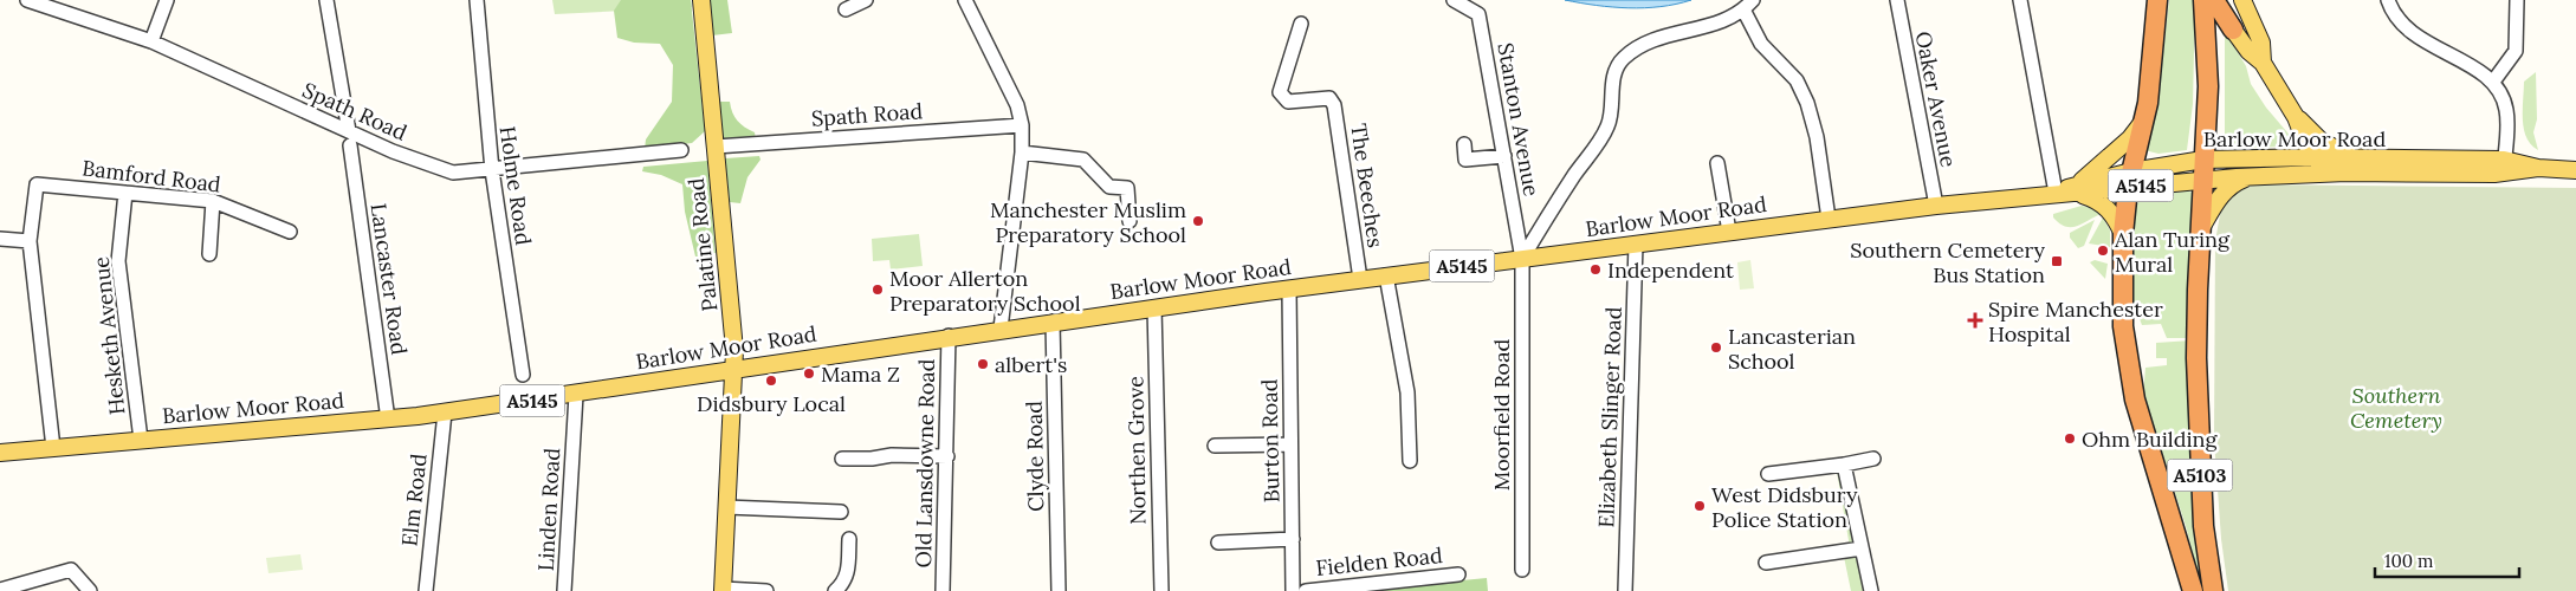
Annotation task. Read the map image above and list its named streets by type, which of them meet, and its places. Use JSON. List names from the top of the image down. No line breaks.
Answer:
{"streets":{"highway":["A5103"],"main road":["Barlow Moor Road","A5145","Palatine Road"],"street":["Oaker Avenue","Spath Road","Stanton Avenue","Bamford Road","Holme Road","The Beeches","Lancaster Road","Hesketh Avenue","Moorfield Road","Elizabeth Slinger Road","Burton Road","Northen Grove","Clyde Road","Old Lansdowne Road","Elm Road","Linden Road","Fielden Road"]},"crossings":[["Oaker Avenue","Barlow Moor Road"],["Spath Road","Holme Road"],["Spath Road","Palatine Road"],["Spath Road","Lancaster Road"],["Stanton Avenue","Barlow Moor Road"],["Stanton Avenue","Moorfield Road"],["Barlow Moor Road","The Beeches"],["Barlow Moor Road","A5145"],["Barlow Moor Road","Palatine Road"],["Barlow Moor Road","Lancaster Road"],["Barlow Moor Road","Hesketh Avenue"],["Barlow Moor Road","Moorfield Road"],["Barlow Moor Road","Elizabeth Slinger Road"],["Barlow Moor Road","Burton Road"],["Barlow Moor Road","Northen Grove"],["Barlow Moor Road","Clyde Road"],["Barlow Moor Road","Old Lansdowne Road"],["Barlow Moor Road","A5103"],["Barlow Moor Road","Elm Road"],["Barlow Moor Road","Linden Road"],["Bamford Road","Hesketh Avenue"],["A5145","A5103"]],"parks":["Southern Cemetery"],"places":{"other":["Manchester Muslim Preparatory School","Alan Turing Mural","Independent","Moor Allerton Preparatory School","Lancasterian School","albert's","Mama Z","Didsbury Local","Ohm Building","West Didsbury Police Station"],"transit":["Southern Cemetery Bus Station"],"health":["Spire Manchester Hospital"]},"scale_bar":"100 m"}
